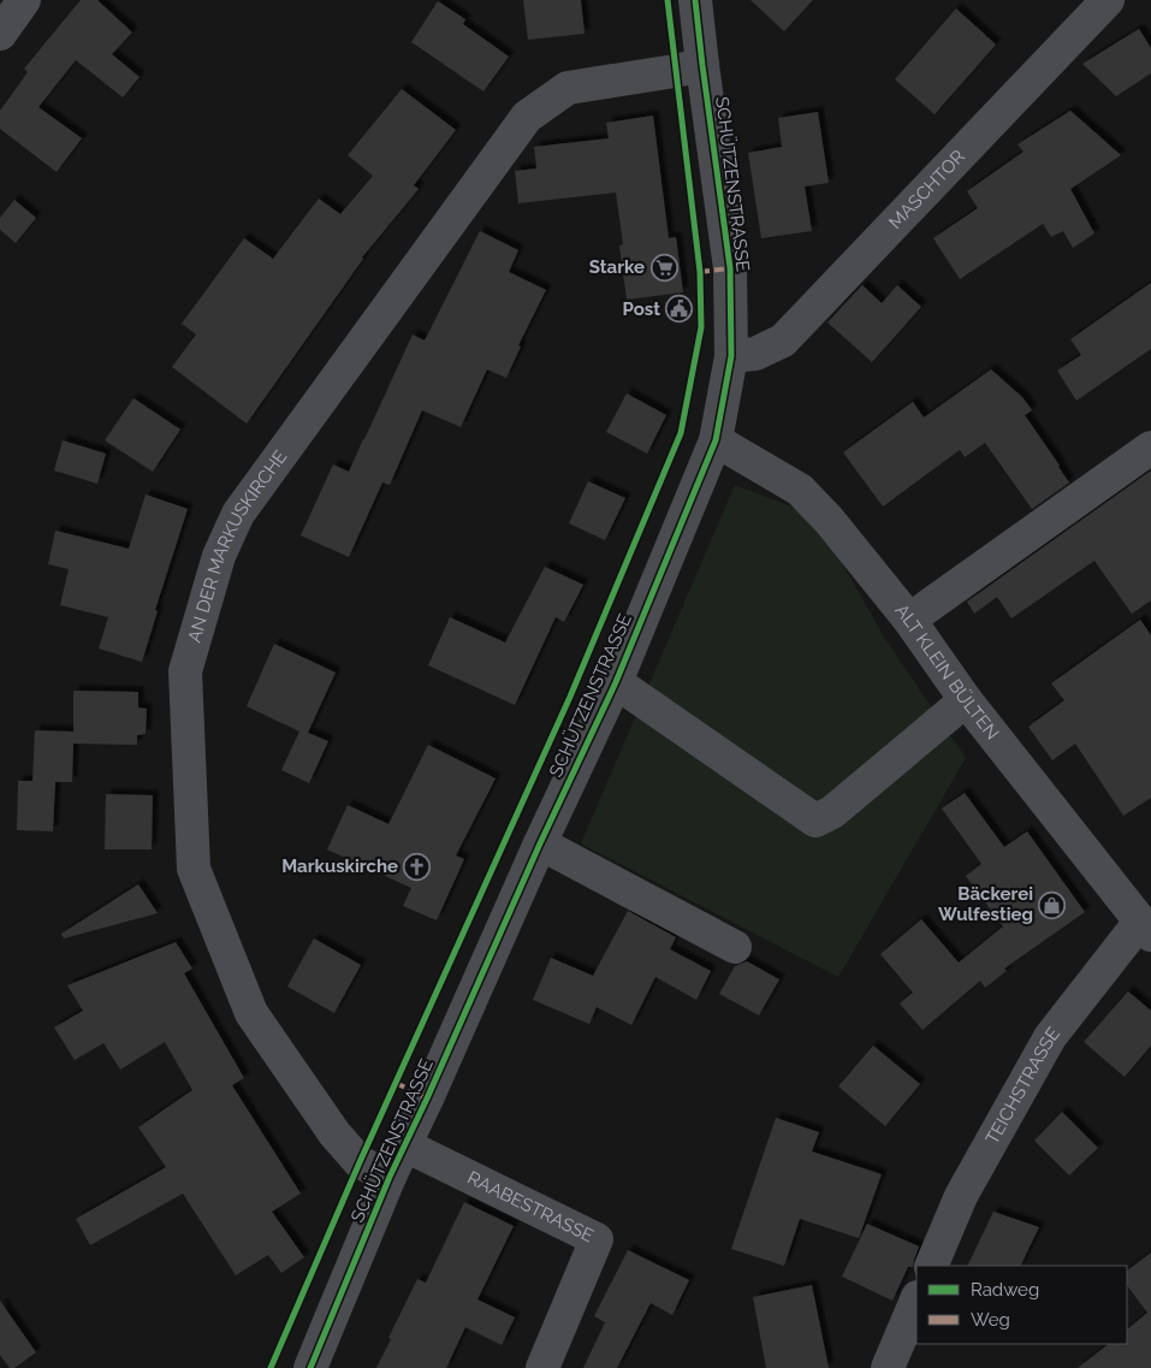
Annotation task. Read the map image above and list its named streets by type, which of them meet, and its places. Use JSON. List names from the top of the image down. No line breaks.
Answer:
{"streets":{"street":["SCHÜTZENSTRASSE","MASCHTOR","AN DER MARKUSKIRCHE","ALT KLEIN BÜLTEN","TEICHSTRASSE","RAABESTRASSE"]},"crossings":[["SCHÜTZENSTRASSE","MASCHTOR"],["SCHÜTZENSTRASSE","AN DER MARKUSKIRCHE"],["SCHÜTZENSTRASSE","ALT KLEIN BÜLTEN"],["SCHÜTZENSTRASSE","RAABESTRASSE"],["ALT KLEIN BÜLTEN","TEICHSTRASSE"]],"places":{"supermarket":["Starke"],"public building":["Post"],"church":["Markuskirche"],"shop":["Bäckerei Wulfestieg"]},"legend":["Radweg","Weg"]}
